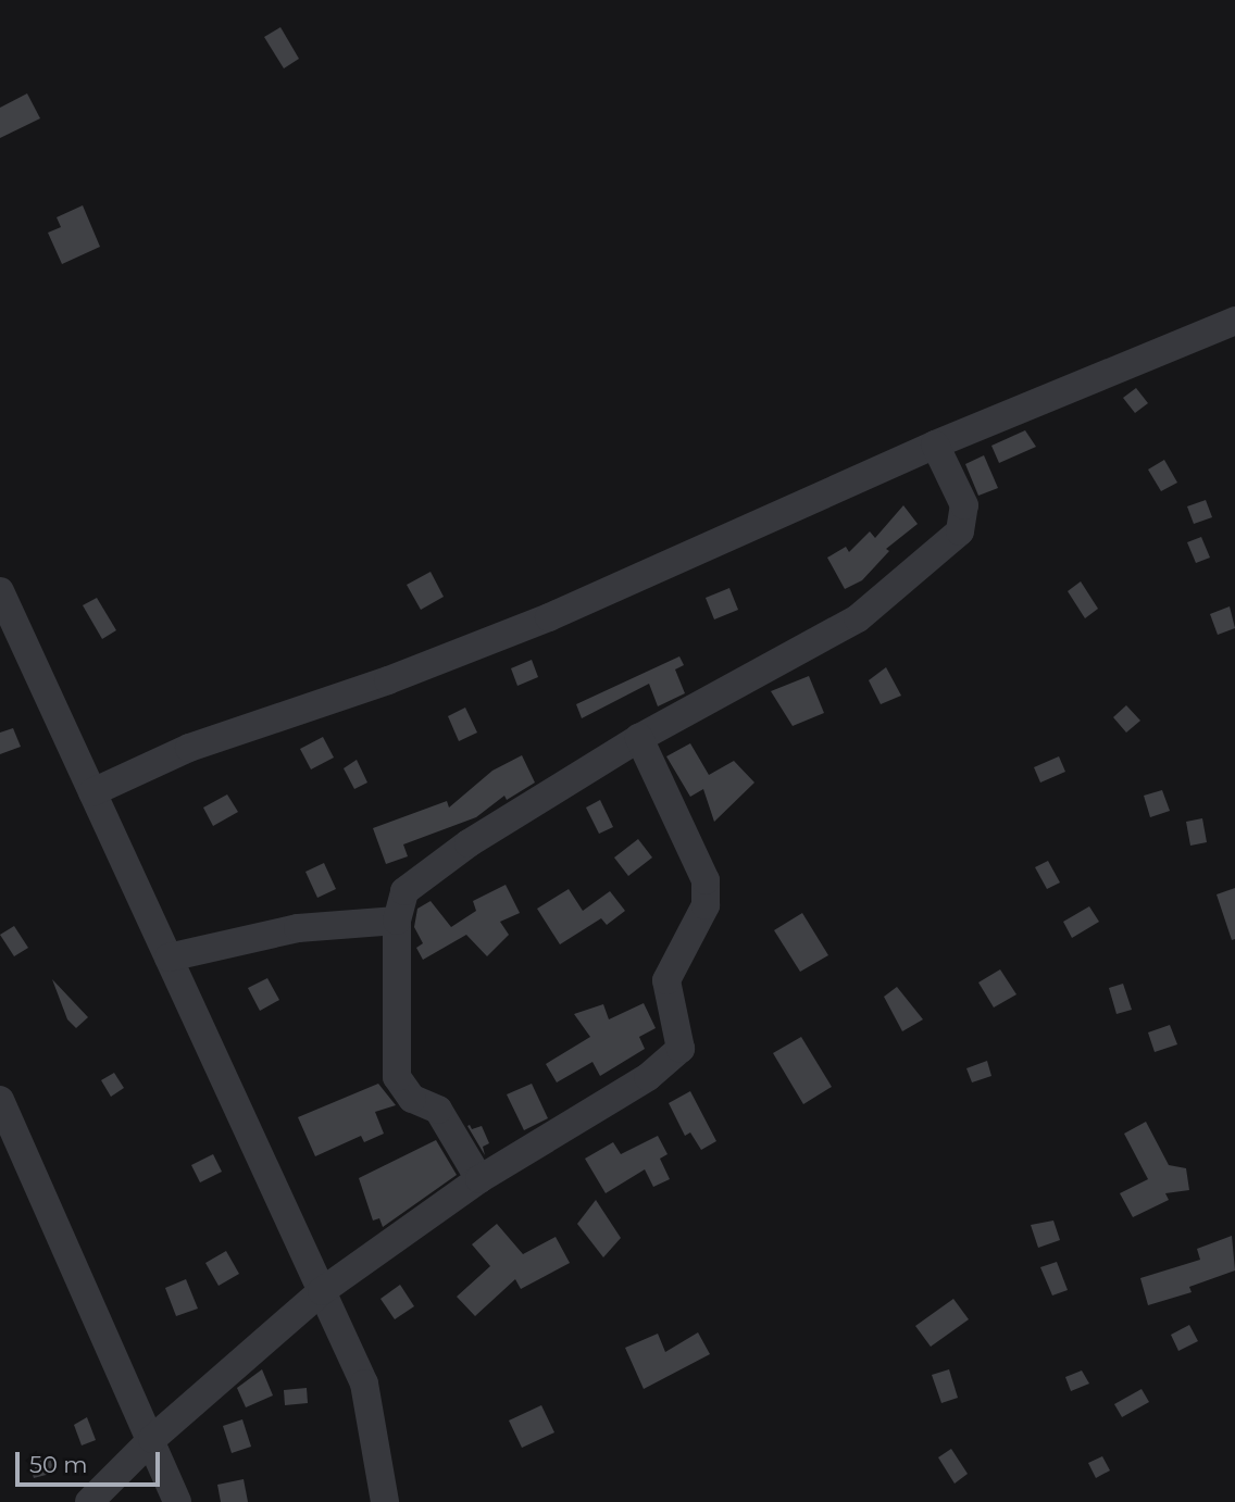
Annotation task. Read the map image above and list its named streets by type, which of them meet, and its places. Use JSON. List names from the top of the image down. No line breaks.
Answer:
{"scale_bar":"50 m"}
